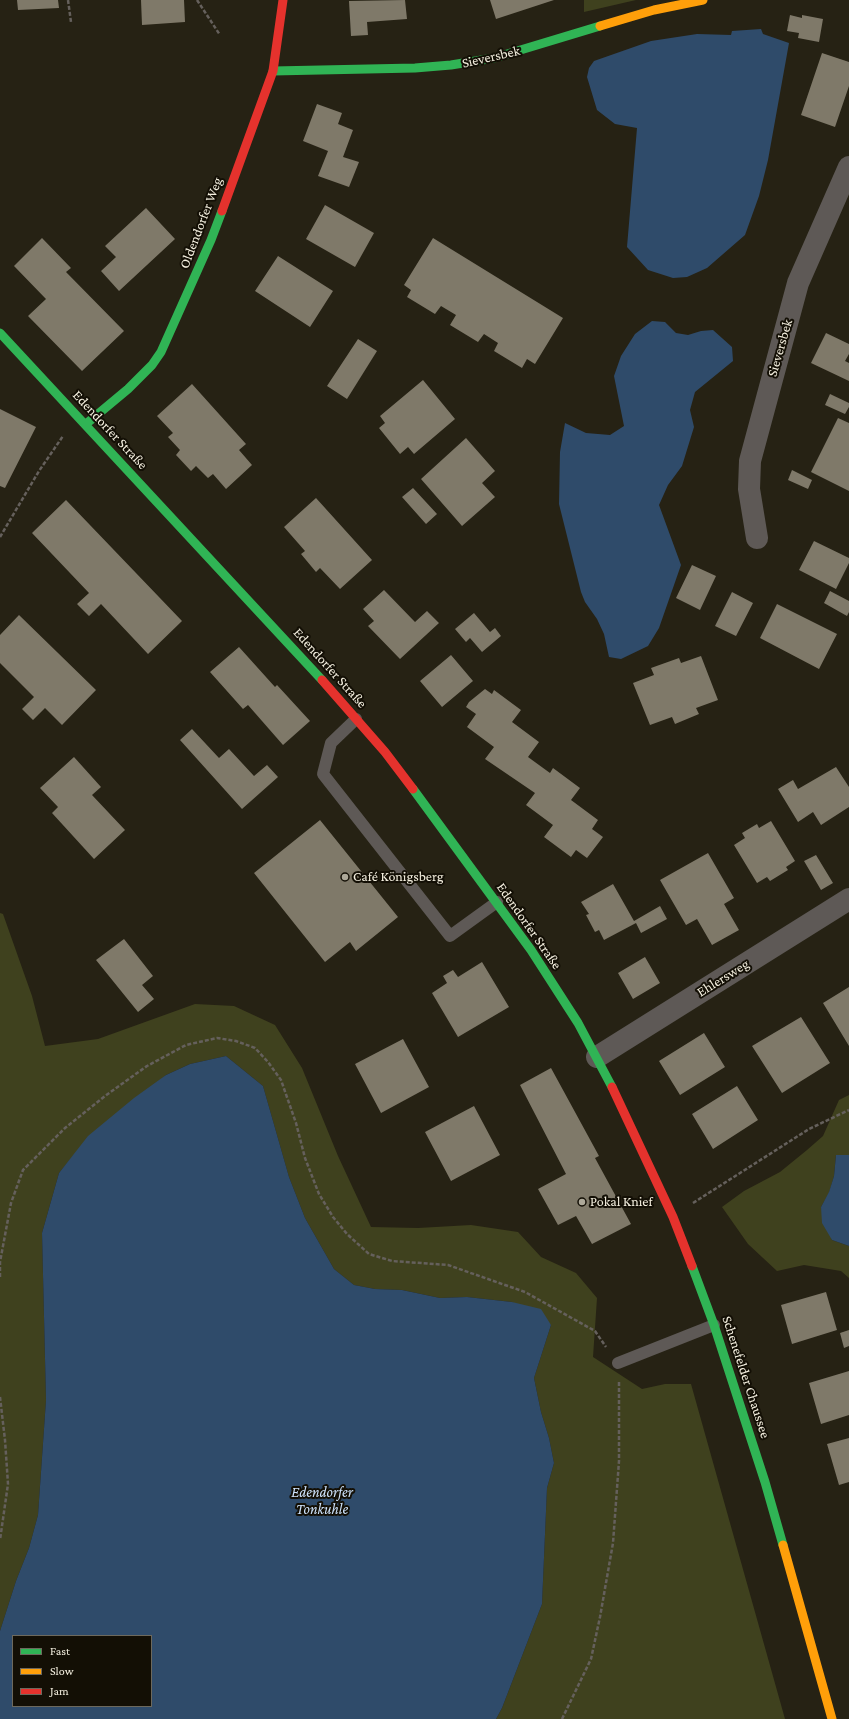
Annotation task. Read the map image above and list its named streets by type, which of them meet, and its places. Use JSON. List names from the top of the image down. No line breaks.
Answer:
{"streets":{"street":["Sieversbek","Oldendorfer Weg","Edendorfer Straße","Ehlersweg","Schenefelder Chaussee"]},"crossings":[["Sieversbek","Oldendorfer Weg"],["Oldendorfer Weg","Edendorfer Straße"],["Edendorfer Straße","Ehlersweg"],["Edendorfer Straße","Schenefelder Chaussee"],["Ehlersweg","Schenefelder Chaussee"]],"water":["Edendorfer Tonkuhle"],"places":["Café Königsberg","Pokal Knief"],"legend":["Fast","Slow","Jam"]}
